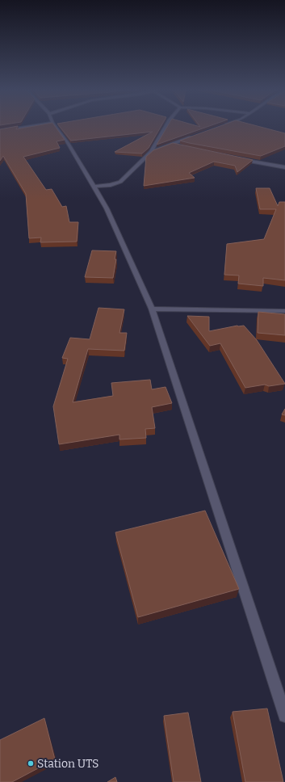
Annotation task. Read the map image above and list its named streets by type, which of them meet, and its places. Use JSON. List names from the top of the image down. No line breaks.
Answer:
{"places":["Station UTS"]}
